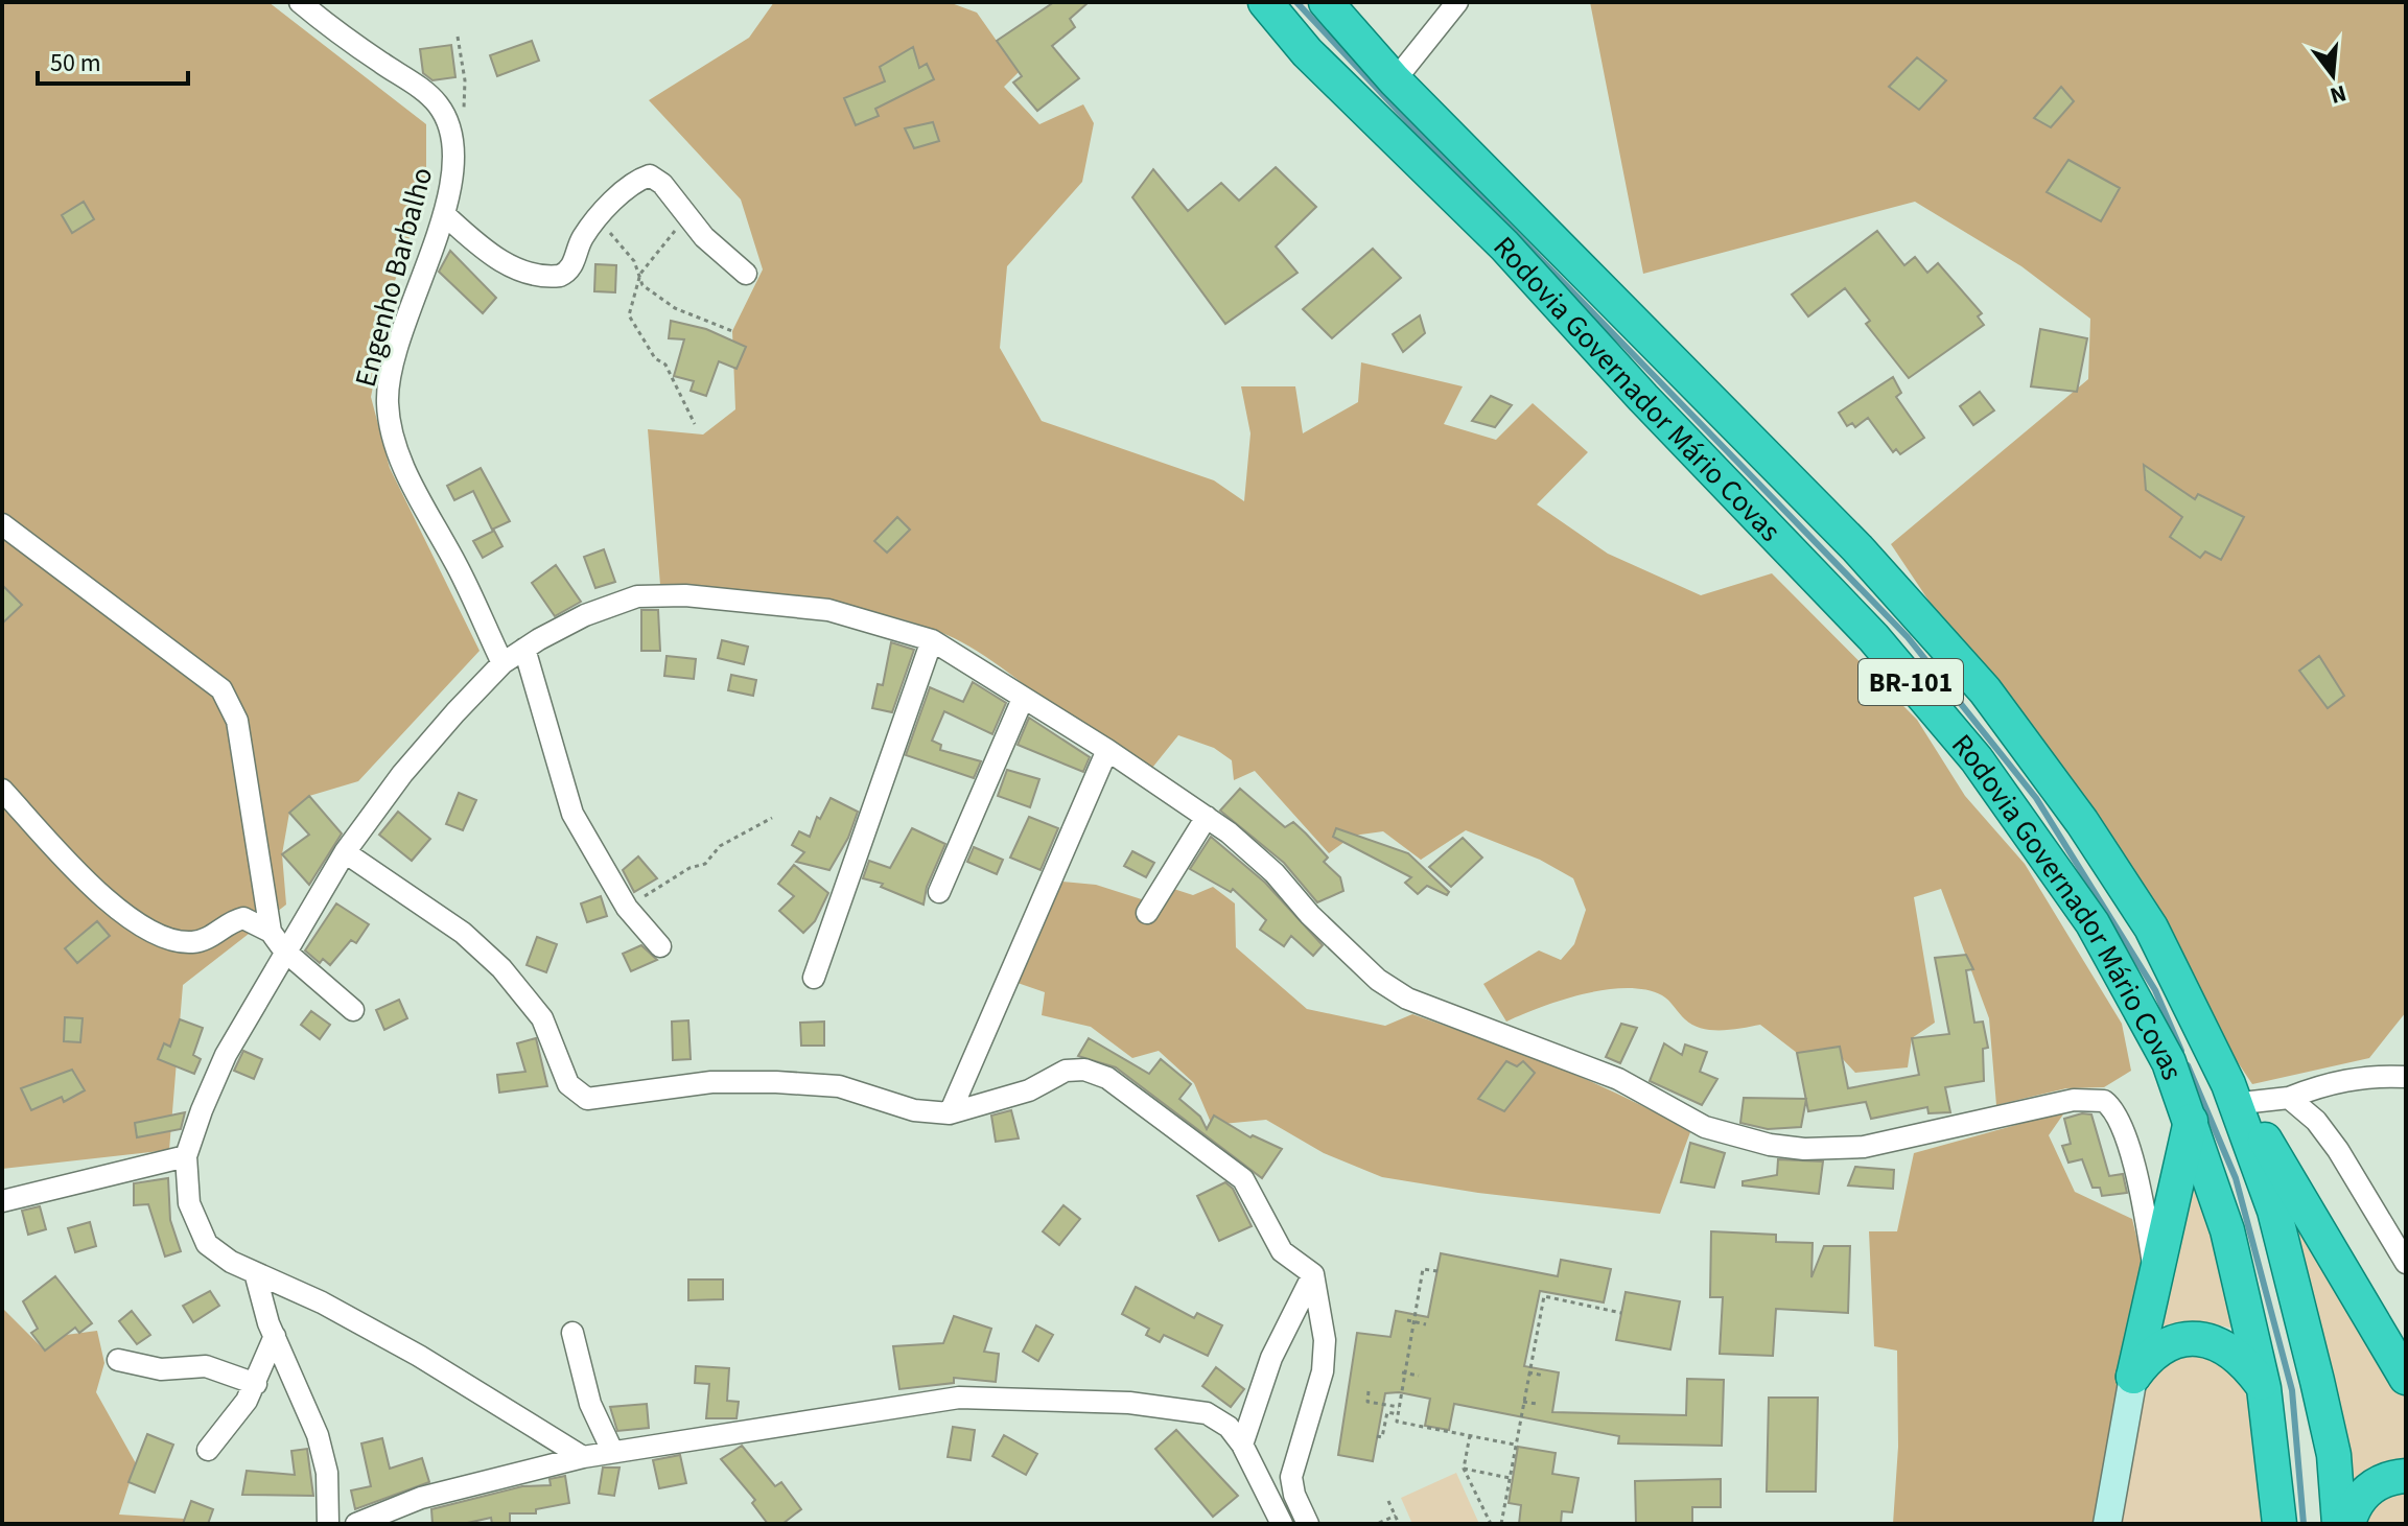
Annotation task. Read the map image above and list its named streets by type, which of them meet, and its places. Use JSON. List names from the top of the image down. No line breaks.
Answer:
{"streets":{"highway":["Rodovia Governador Mário Covas","BR-101"],"street":["Engenho Barbalho"]},"scale_bar":"50 m","north":"bottom"}
